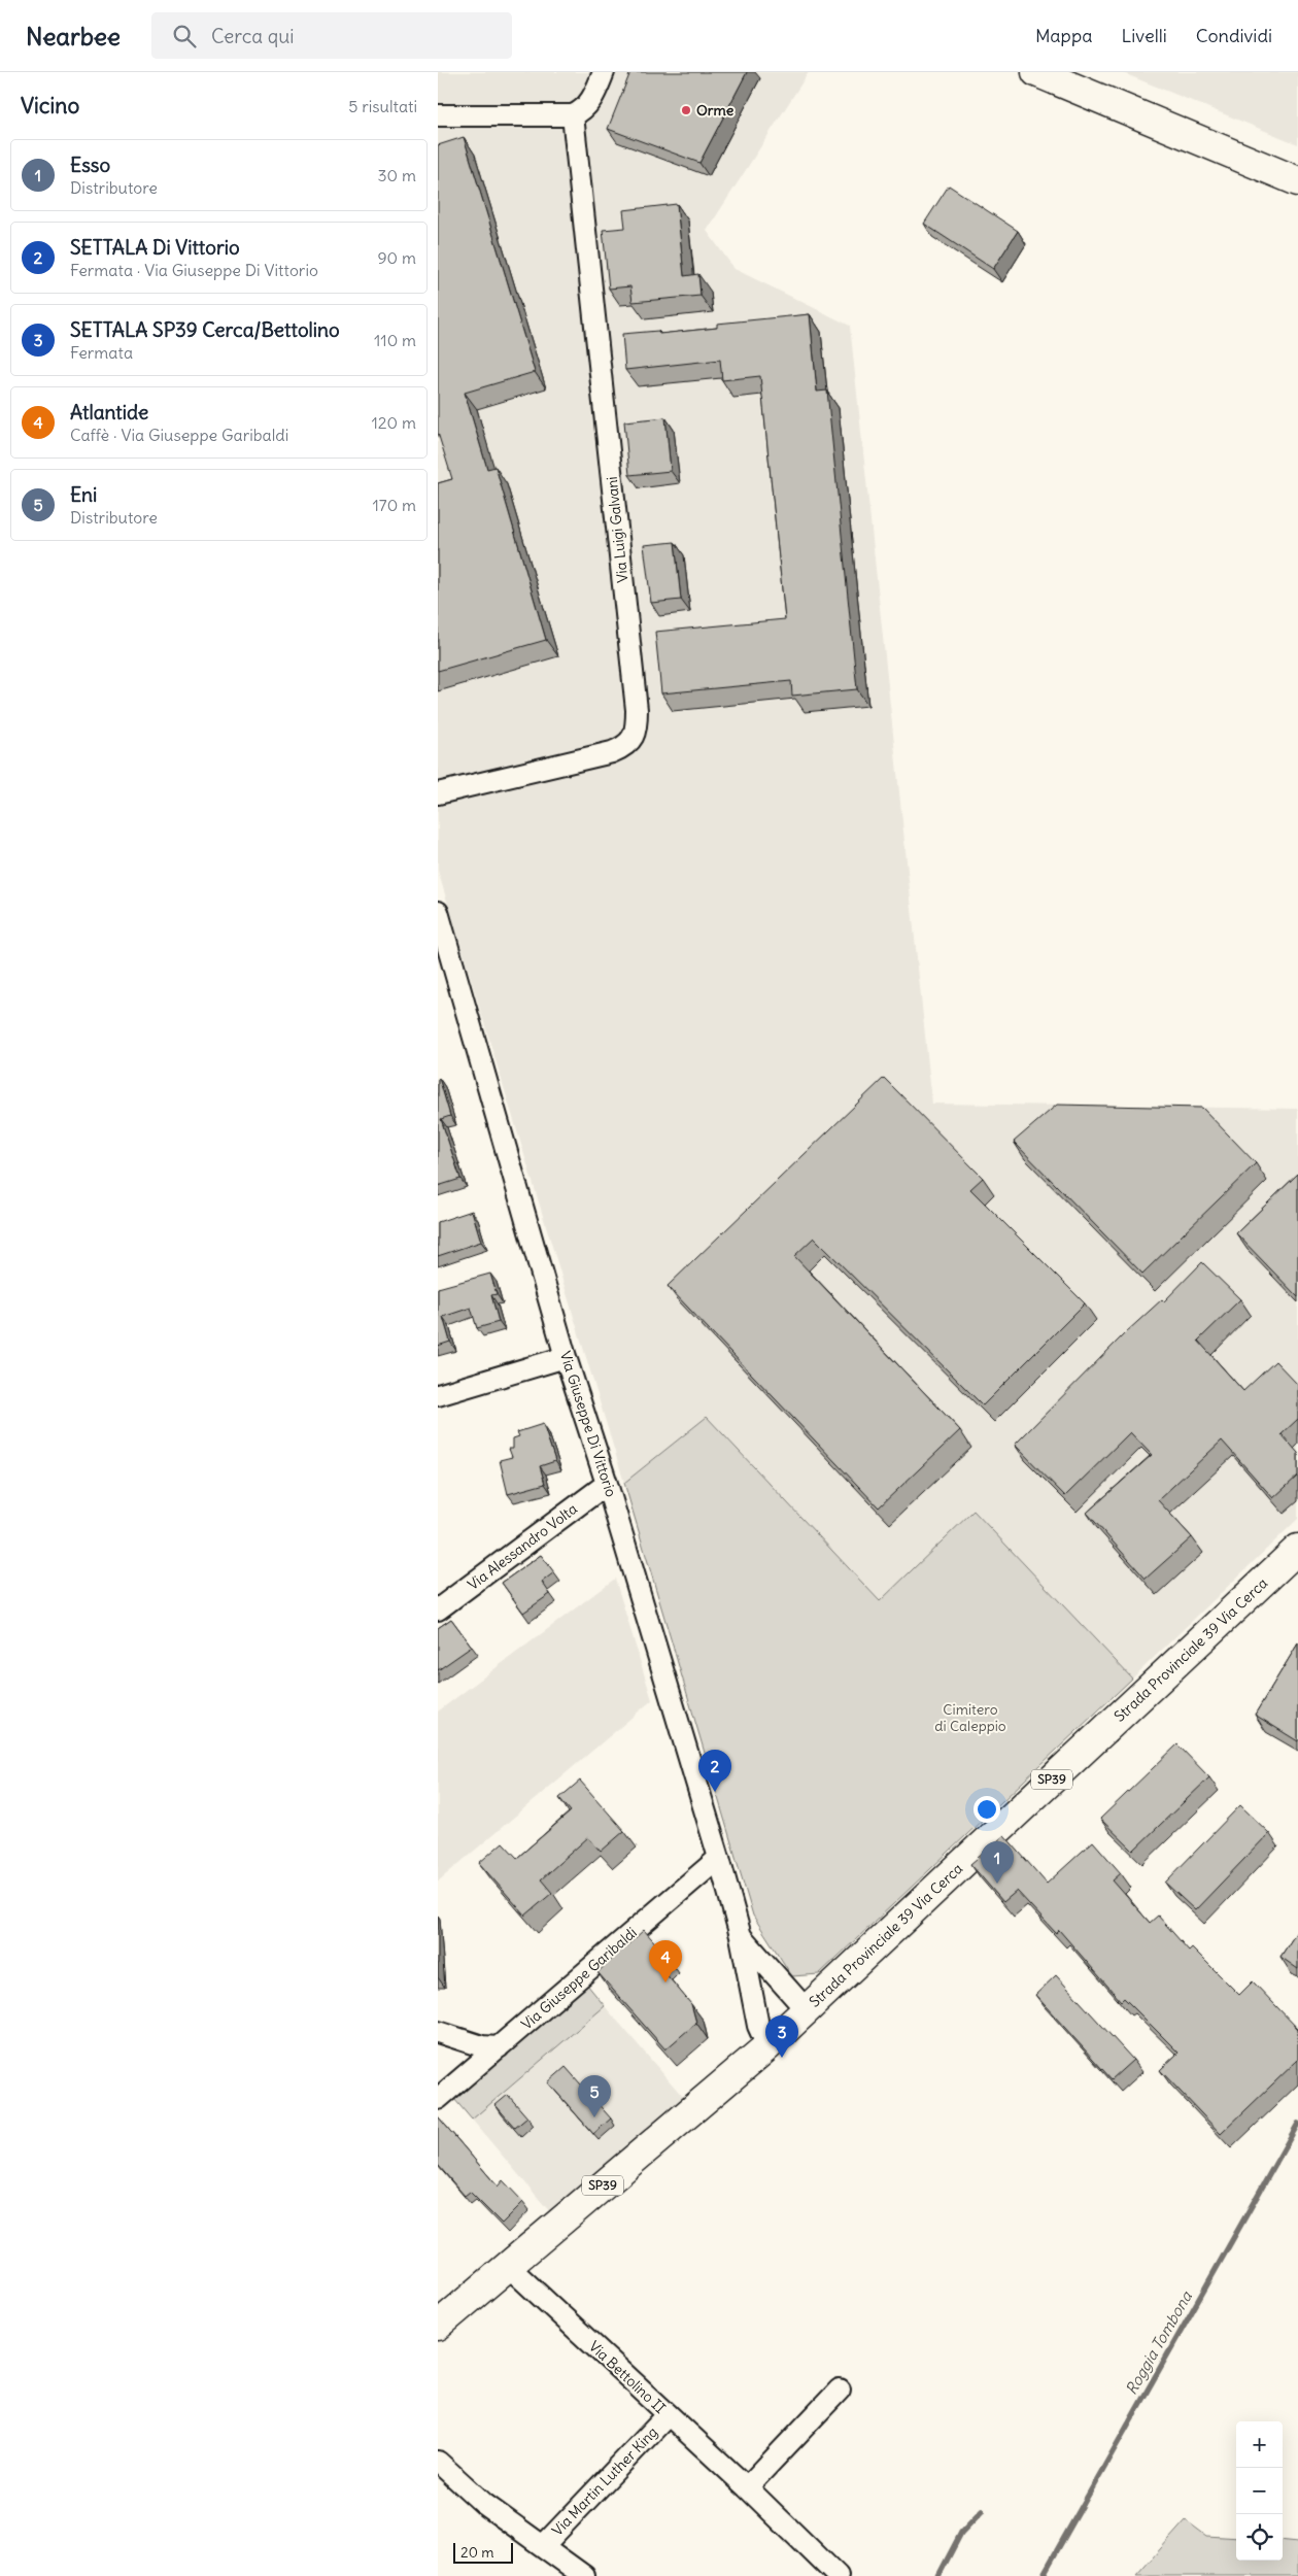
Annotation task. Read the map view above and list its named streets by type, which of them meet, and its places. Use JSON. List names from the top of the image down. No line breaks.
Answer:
{"streets":{"main road":["Strada Provinciale 39 Via Cerca","SP39"],"street":["Via Luigi Galvani","Via Giuseppe Di Vittorio","Via Alessandro Volta","Via Giuseppe Garibaldi","Via Bettolino II","Via Martin Luther King"]},"crossings":[["Via Giuseppe Di Vittorio","Via Alessandro Volta"],["Via Giuseppe Di Vittorio","Strada Provinciale 39 Via Cerca"],["Via Giuseppe Di Vittorio","Via Giuseppe Garibaldi"],["Strada Provinciale 39 Via Cerca","Via Bettolino II"],["Via Bettolino II","Via Martin Luther King"]],"water":["Roggia Tombona"],"parks":["Cimitero di Caleppio"],"places":["Orme"],"scale_bar":"20 m","page":{"header":"Nearbee","search":"Cerca qui","nav":["Mappa","Livelli","Condividi"],"heading":["Vicino","5 risultati"],"list":[{"mark":"1","name":"Esso","note":"Distributore","value":"30 m"},{"mark":"2","name":"SETTALA Di Vittorio","note":"Fermata · Via Giuseppe Di Vittorio","value":"90 m"},{"mark":"3","name":"SETTALA SP39 Cerca/Bettolino","note":"Fermata","value":"110 m"},{"mark":"4","name":"Atlantide","note":"Caffè · Via Giuseppe Garibaldi","value":"120 m"},{"mark":"5","name":"Eni","note":"Distributore","value":"170 m"}],"pins":["2","1","4","3","5"],"map_buttons":["+","−"],"scale":"20 m"}}
